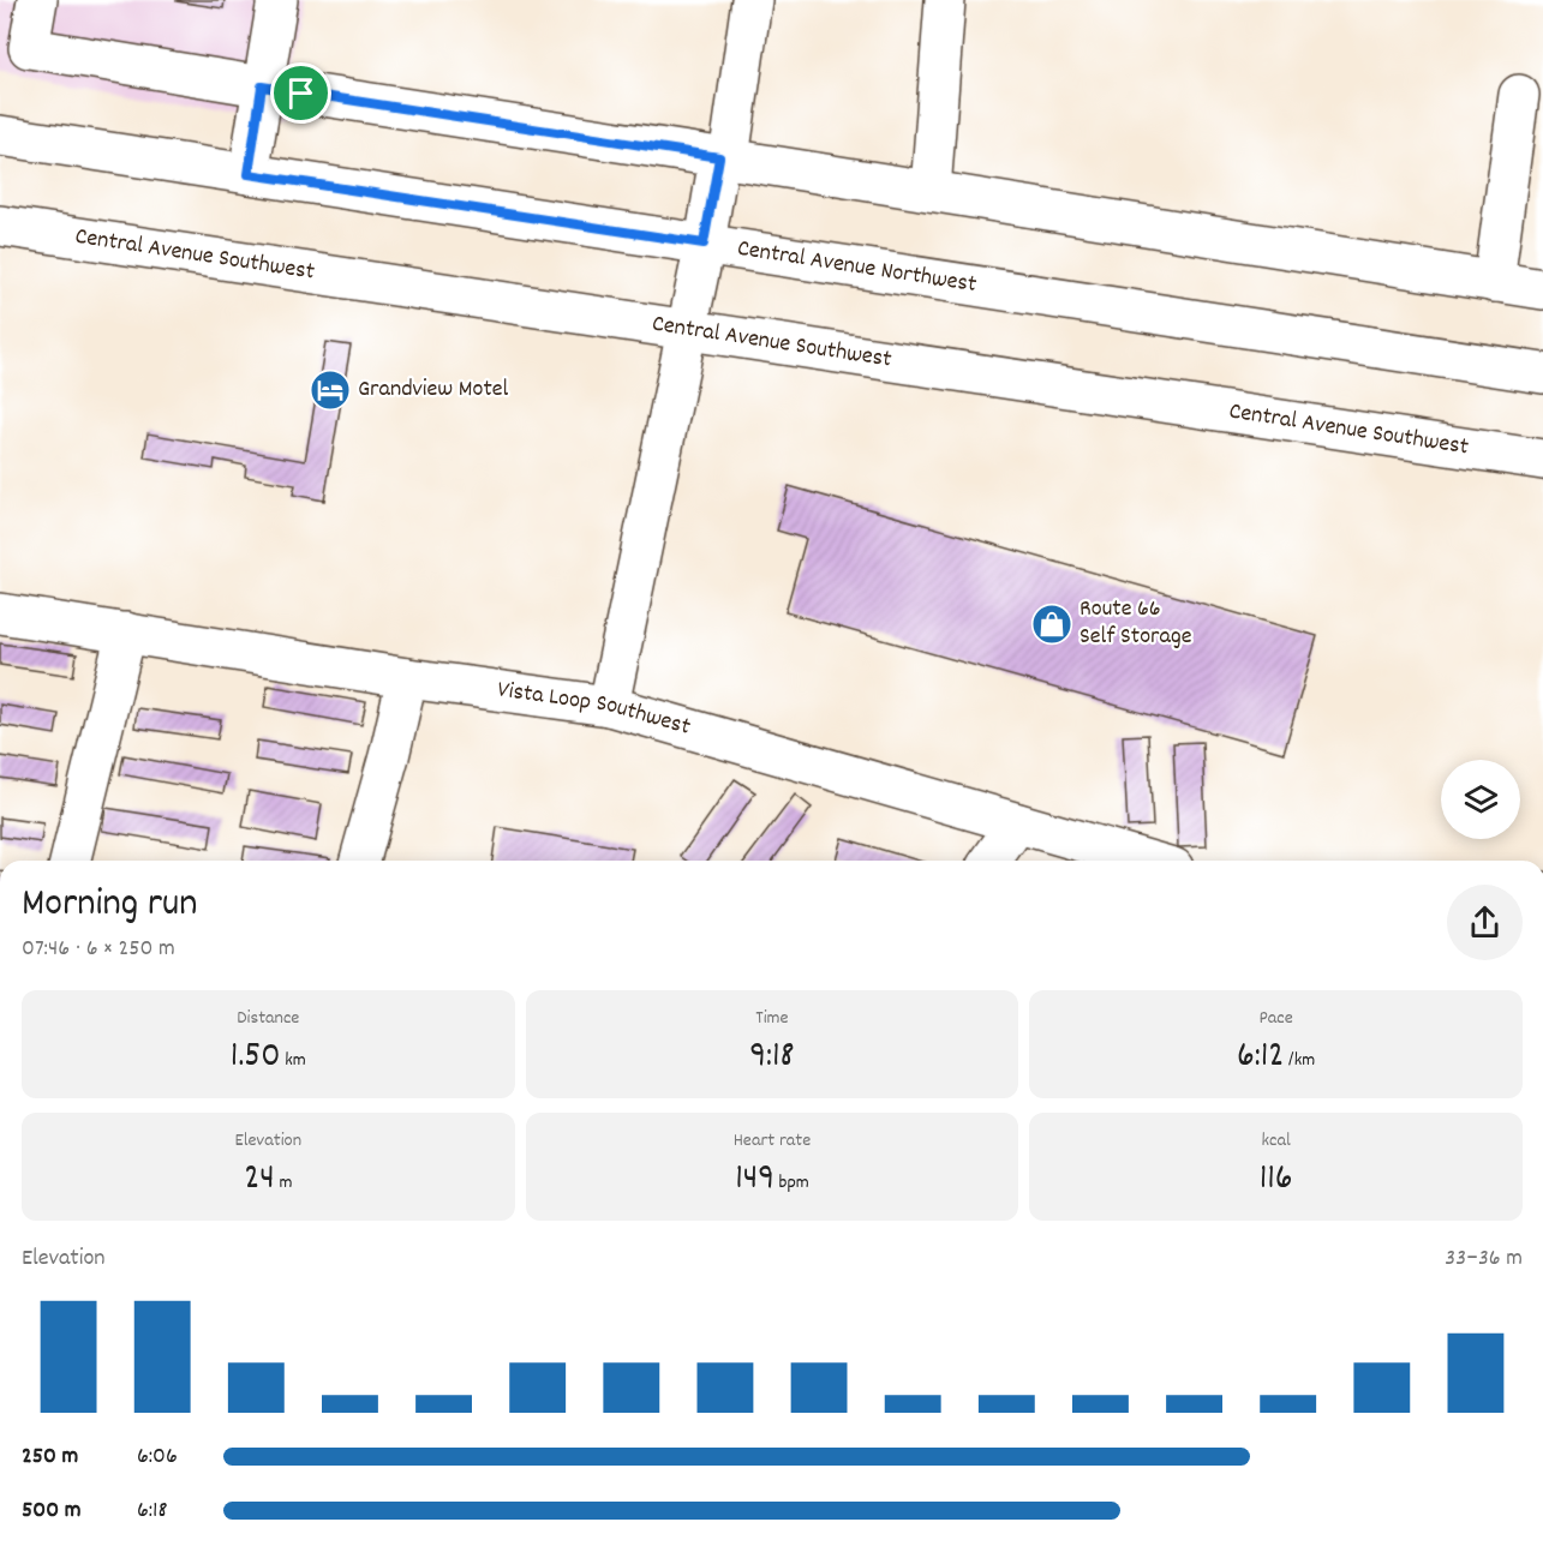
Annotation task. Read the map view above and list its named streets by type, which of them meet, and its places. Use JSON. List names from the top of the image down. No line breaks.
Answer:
{"streets":{"street":["Central Avenue Southwest","Central Avenue Northwest","Vista Loop Southwest"]},"places":{"hotel":["Grandview Motel"],"shop":["Route 66 Self Storage"]},"page":{"heading":["Morning run","07:46 · 6 × 250 m"],"stats":[["Distance","1.50 km"],["Time","9:18"],["Pace","6:12 /km"],["Elevation","24 m"],["Heart rate","149 bpm"],["kcal","116"]],"chart":["Elevation","33–36 m"],"list":[{"name":"250 m","note":"6:06"},{"name":"500 m","note":"6:18"}]}}
